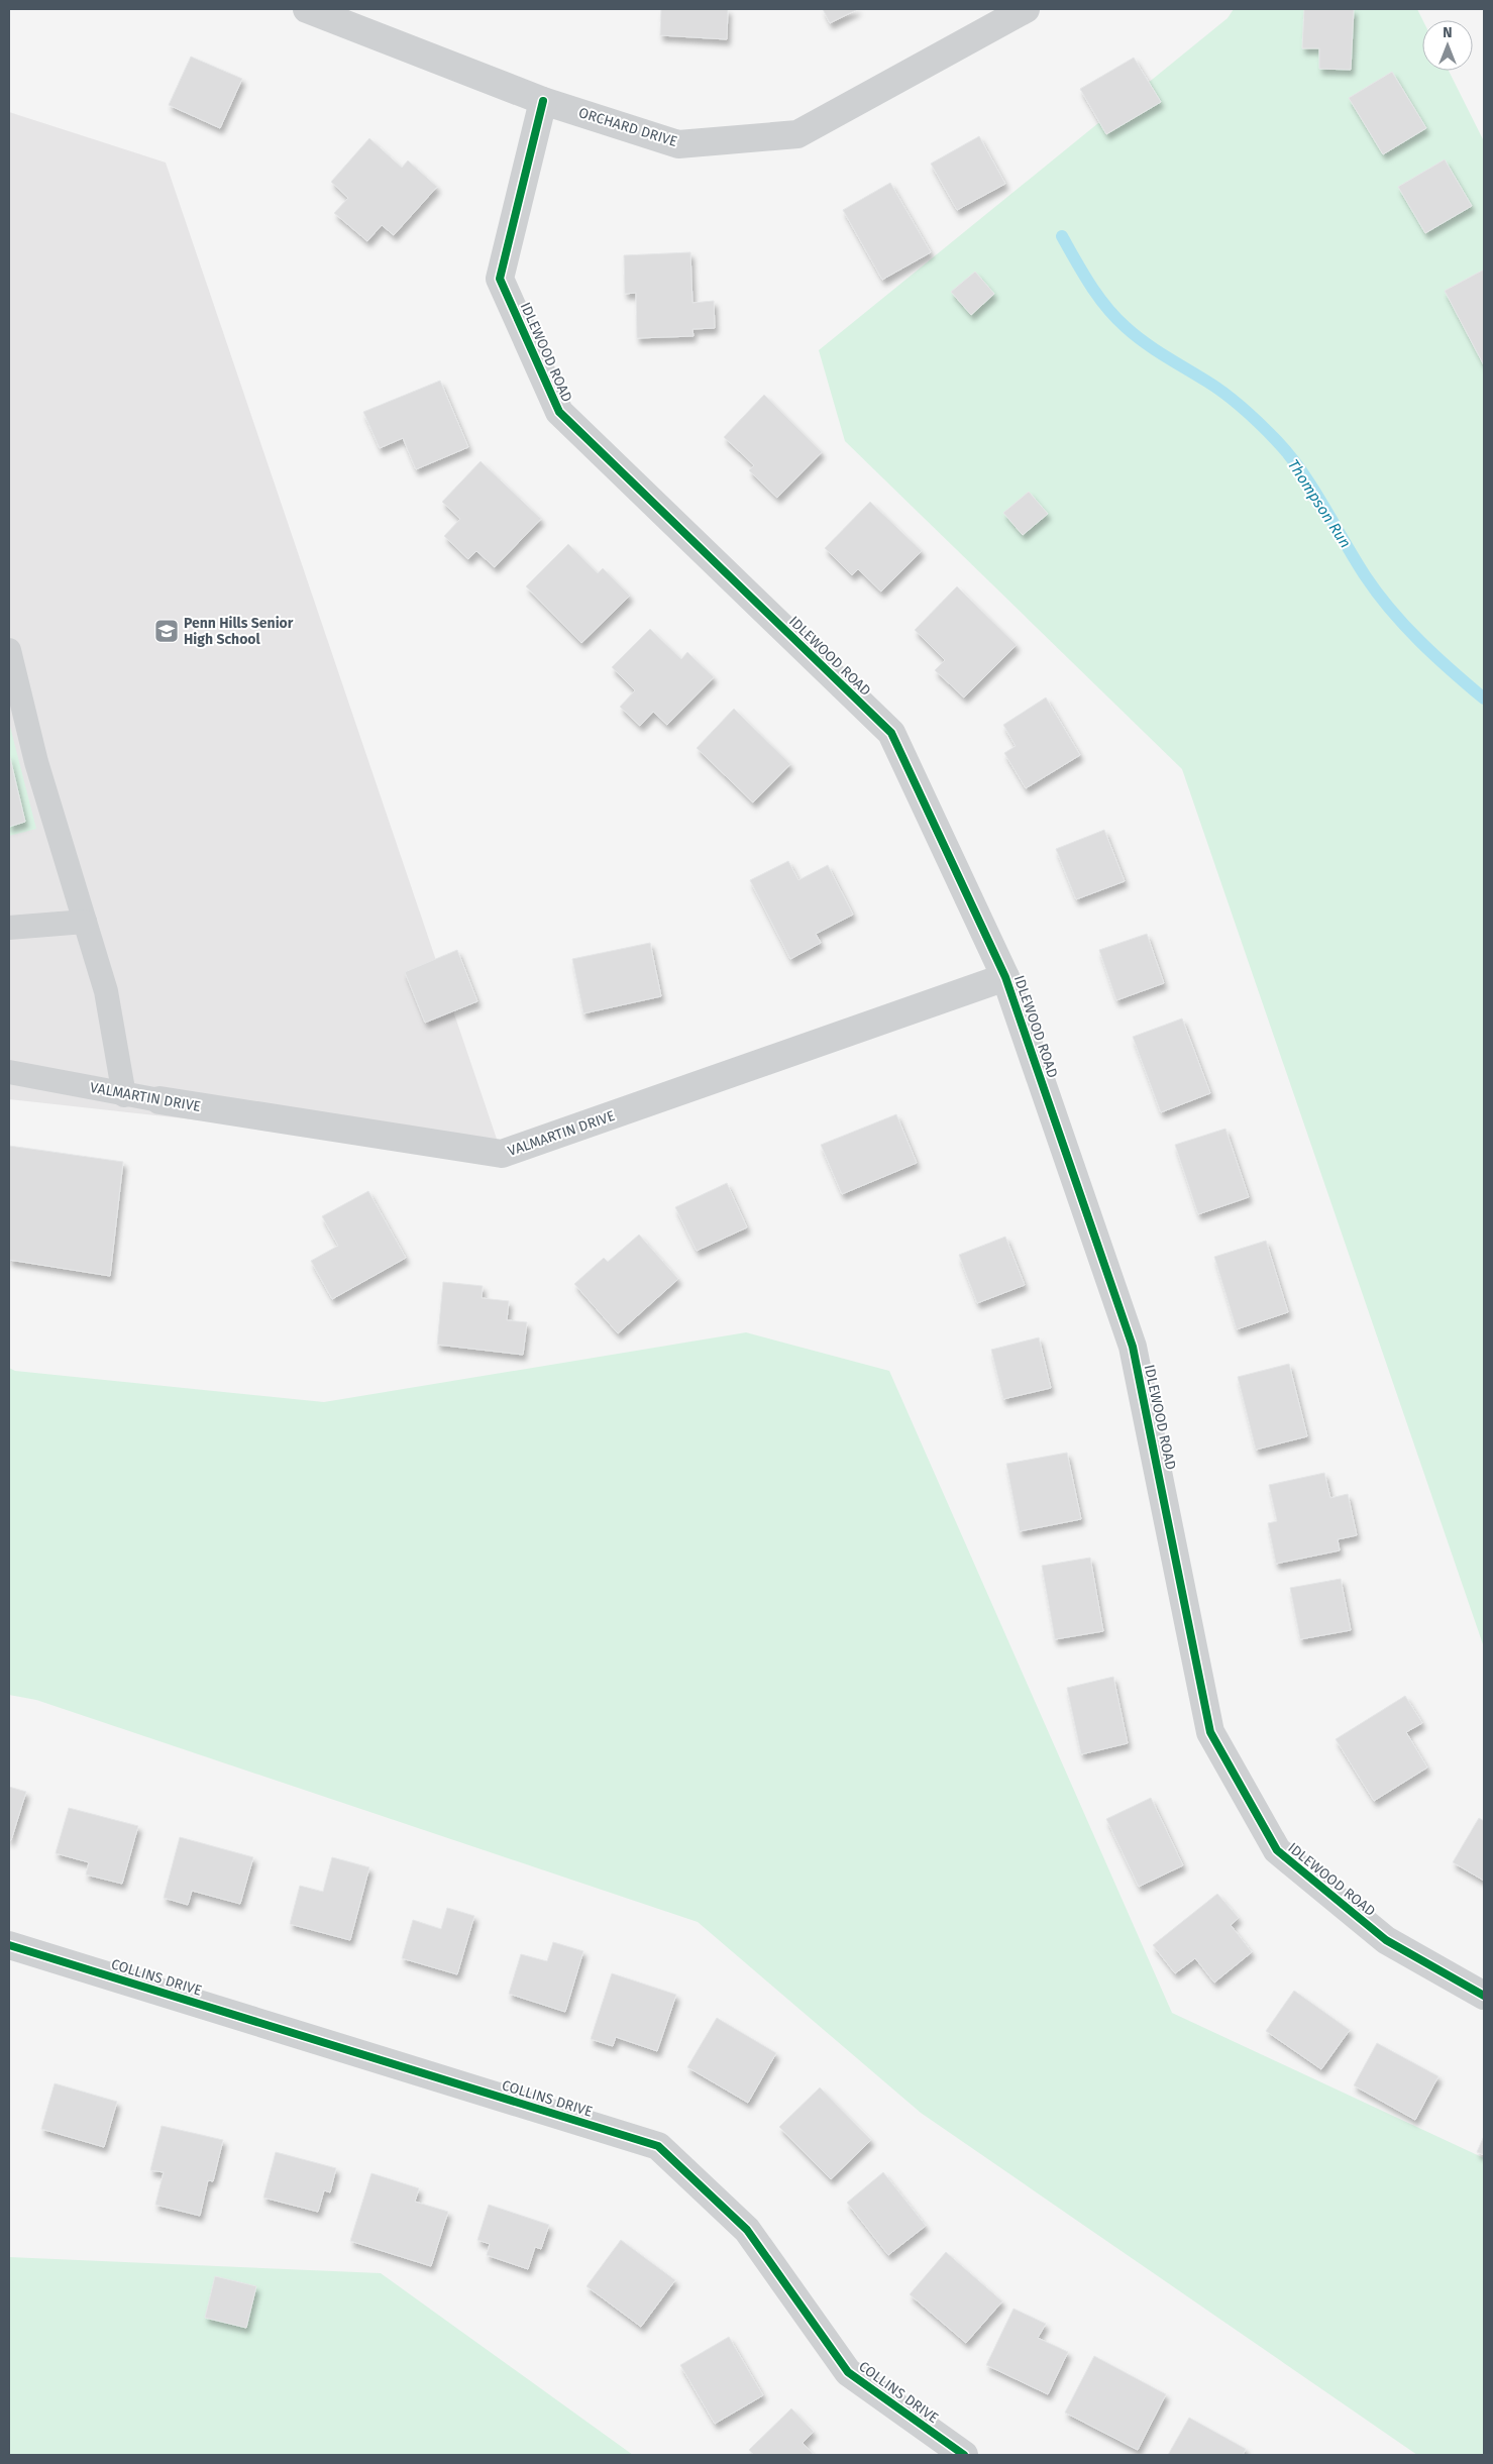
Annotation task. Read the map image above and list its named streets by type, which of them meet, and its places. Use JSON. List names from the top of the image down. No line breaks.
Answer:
{"streets":{"street":["ORCHARD DRIVE","IDLEWOOD ROAD","VALMARTIN DRIVE","COLLINS DRIVE"]},"crossings":[["ORCHARD DRIVE","IDLEWOOD ROAD"],["IDLEWOOD ROAD","VALMARTIN DRIVE"]],"water":["Thompson Run"],"places":{"school or university":["Penn Hills Senior High School"]},"north":"top"}
